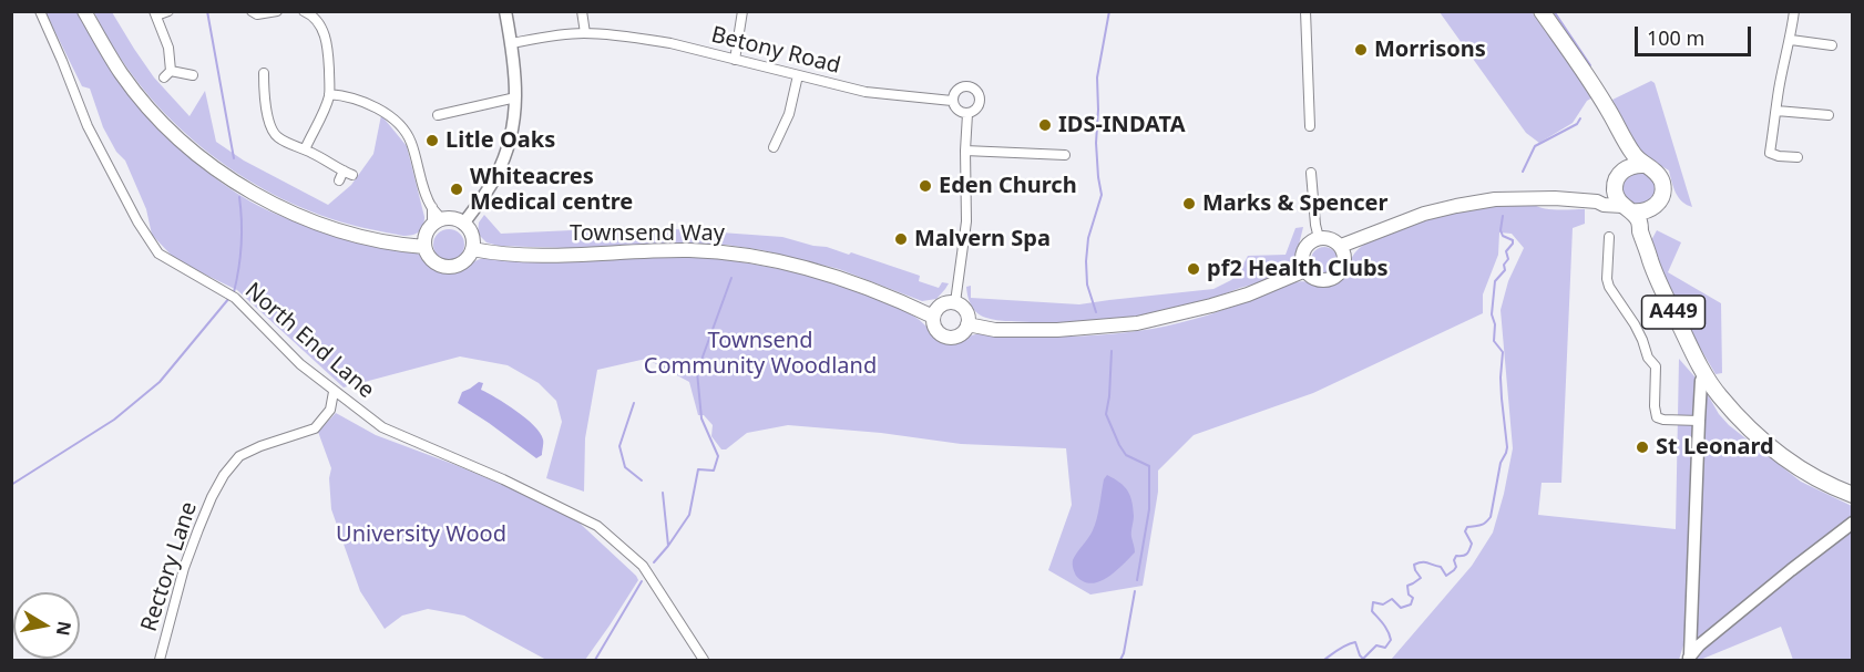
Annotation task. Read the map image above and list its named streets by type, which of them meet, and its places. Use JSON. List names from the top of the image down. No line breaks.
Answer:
{"streets":{"highway":["A449"],"main road":["Townsend Way"],"street":["Betony Road","North End Lane","Rectory Lane"]},"crossings":[["North End Lane","Rectory Lane"]],"parks":["Townsend Community Woodland","University Wood"],"places":["Morrisons","IDS-INDATA","Litle Oaks","Eden Church","Whiteacres Medical centre","Marks & Spencer","Malvern Spa","pf2 Health Clubs","St Leonard"],"scale_bar":"100 m","north":"right"}
